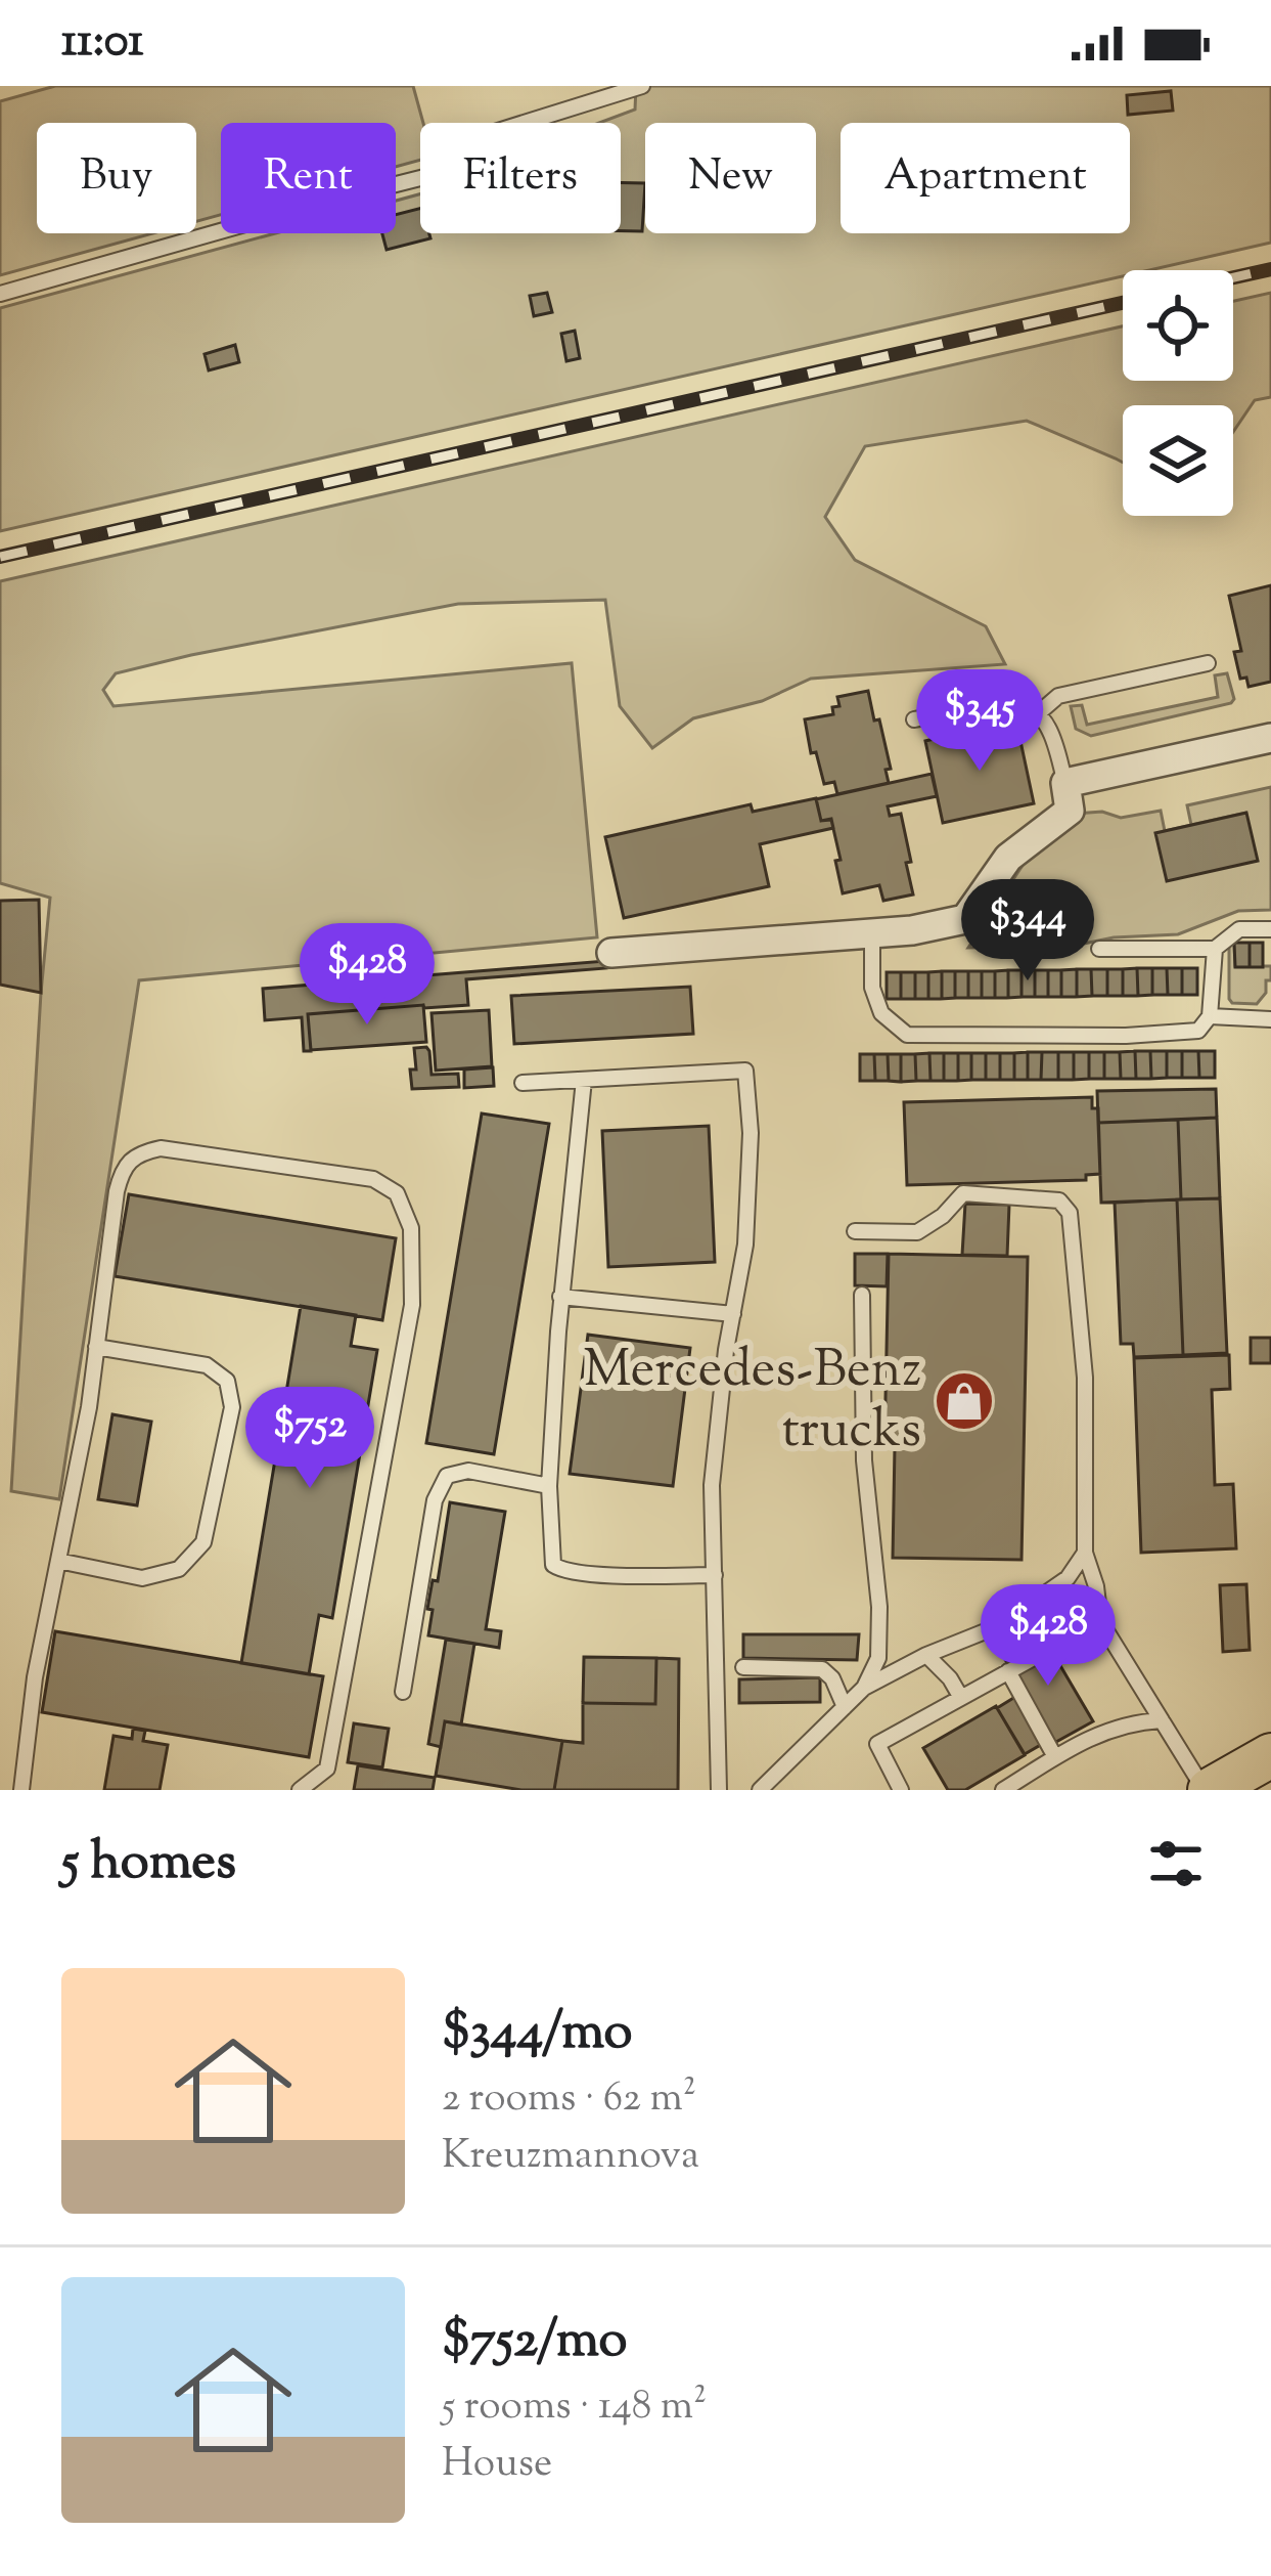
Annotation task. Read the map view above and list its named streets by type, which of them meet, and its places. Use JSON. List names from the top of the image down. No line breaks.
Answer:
{"places":{"shop":["Mercedes-Benz trucks"]},"page":{"status":"11:01","chip":["Buy","Rent","Filters","New","Apartment"],"price":["$345","$344","$428","$752","$428"],"heading":"5 homes","list":[{"name":"$344/mo","note":"2 rooms · 62 m² · Kreuzmannova"},{"name":"$752/mo","note":"5 rooms · 148 m² · House"}]}}
